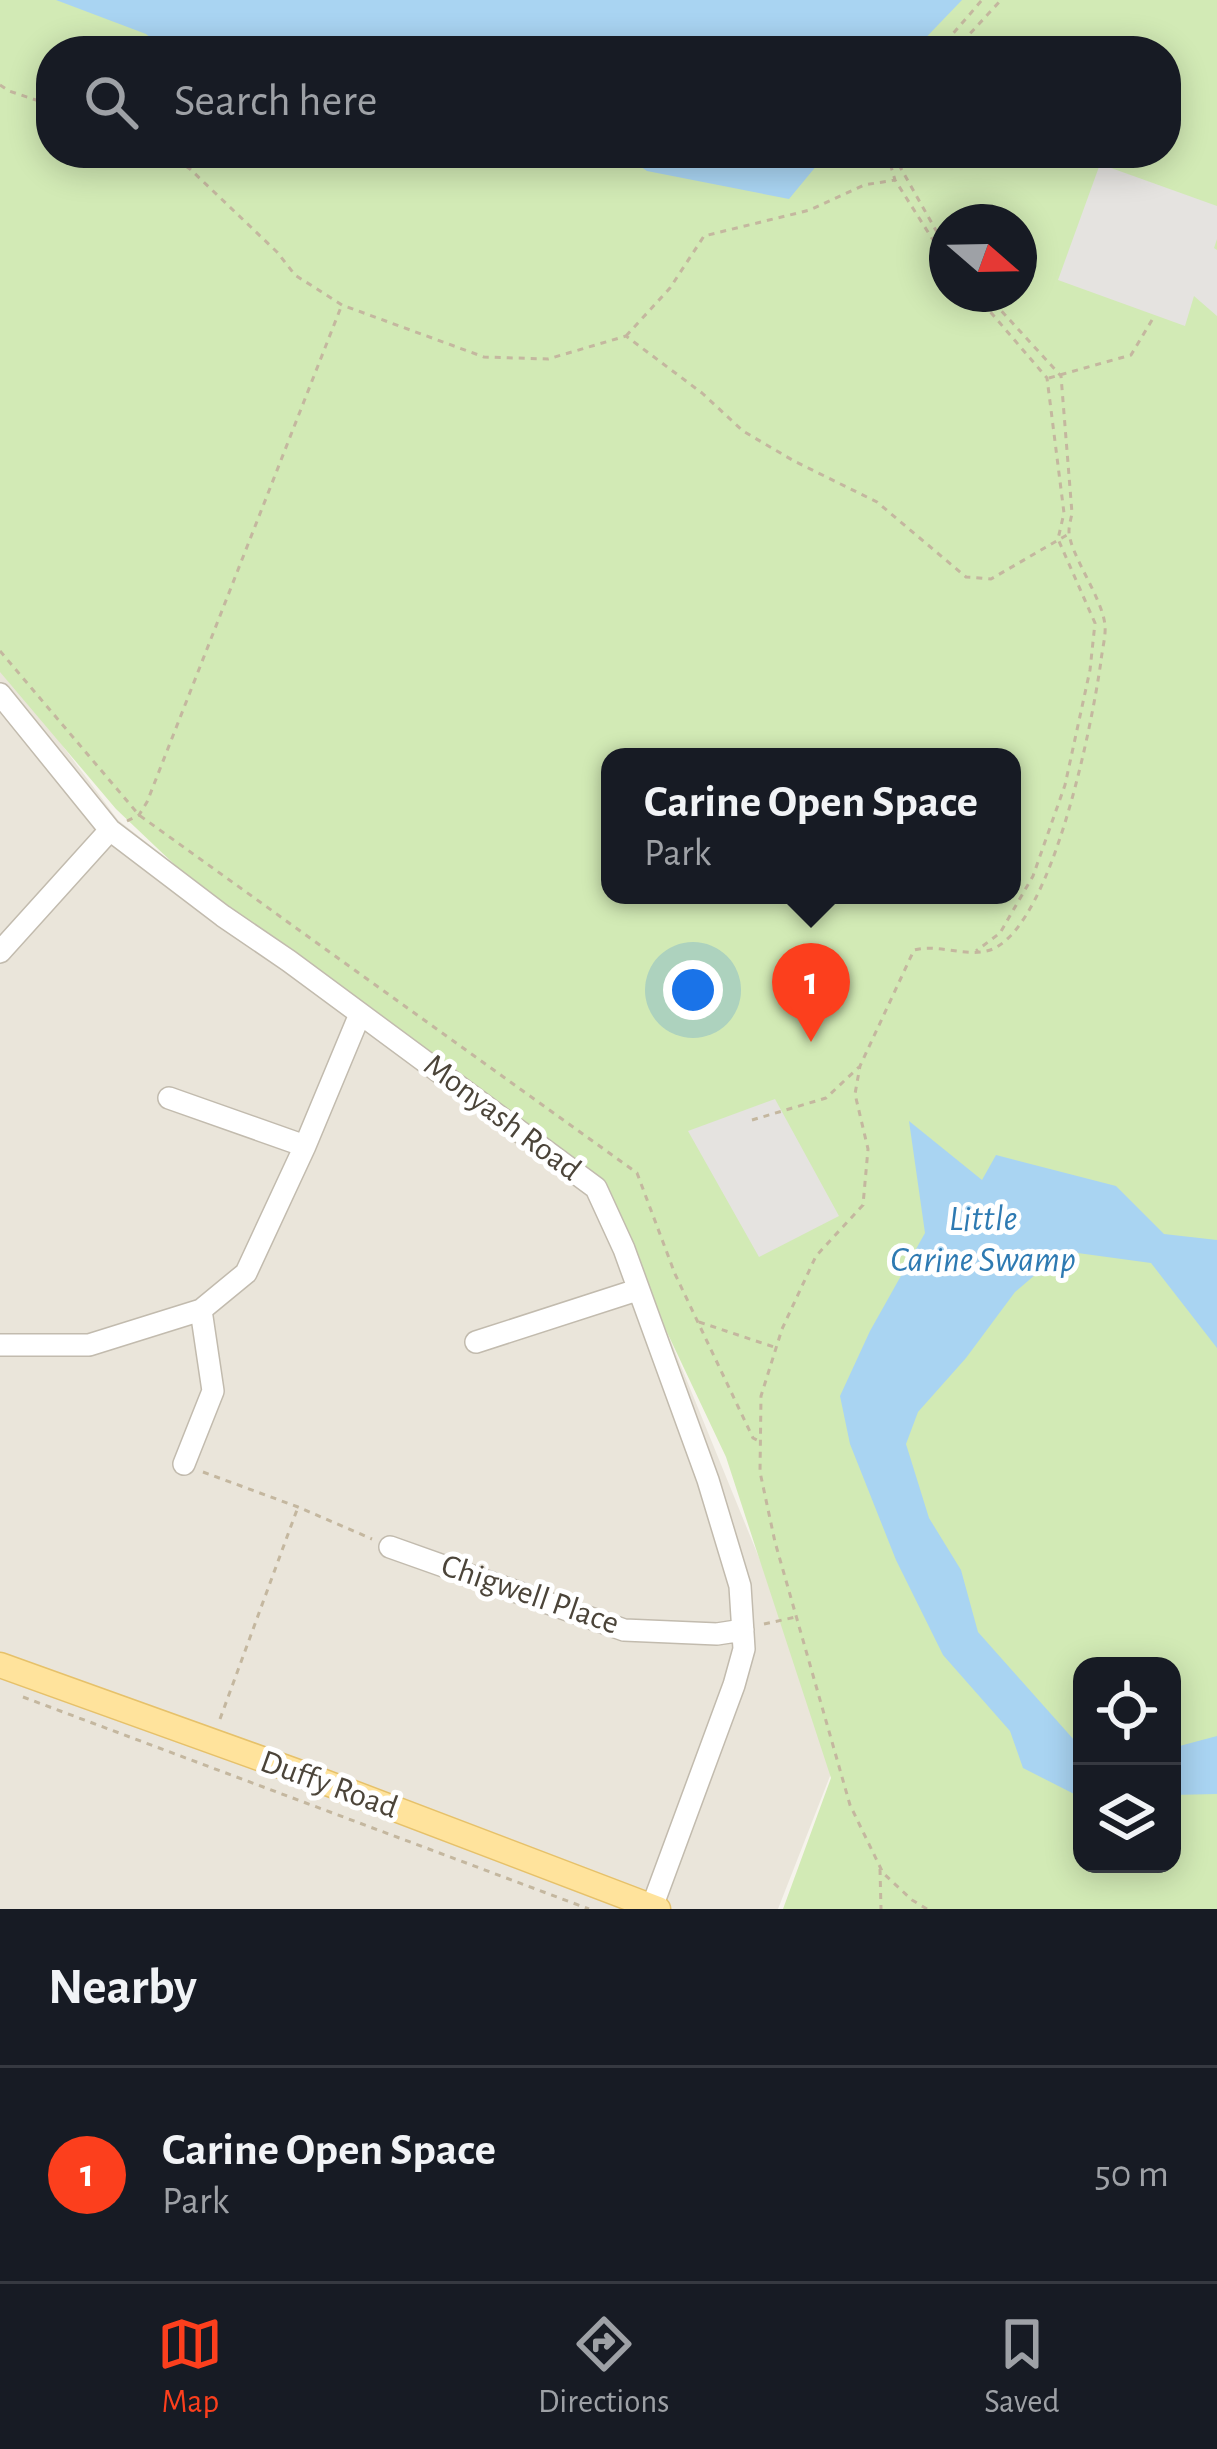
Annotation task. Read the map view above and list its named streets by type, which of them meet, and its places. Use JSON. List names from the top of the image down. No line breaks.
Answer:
{"streets":{"main road":["Duffy Road"],"street":["Monyash Road","Chigwell Place"]},"crossings":[["Monyash Road","Chigwell Place"],["Monyash Road","Duffy Road"]],"water":["Little Carine Swamp"],"north":"right","page":{"search":"Search here","popup":["Carine Open Space","Park"],"pins":"1","heading":"Nearby","list":[{"mark":"1","name":"Carine Open Space","note":"Park","value":"50 m"}],"nav":["Map","Directions","Saved"]}}
